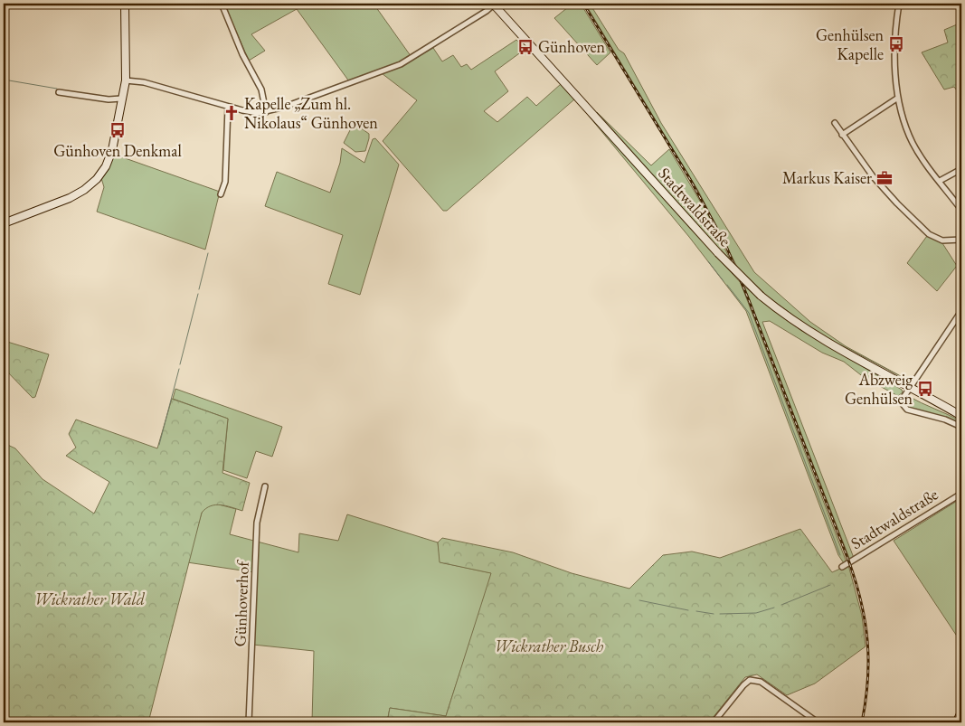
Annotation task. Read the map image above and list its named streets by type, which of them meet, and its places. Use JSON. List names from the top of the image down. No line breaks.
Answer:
{"streets":{"main road":["Stadtwaldstraße"],"street":["Günhoverhof"]},"parks":["Wickrather Wald","Wickrather Busch"],"places":{"bus stop":["Genhülsen Kapelle","Günhoven","Günhoven Denkmal","Abzweig Genhülsen"],"church":["Kapelle „Zum hl. Nikolaus“ Günhoven"],"office":["Markus Kaiser"]}}
